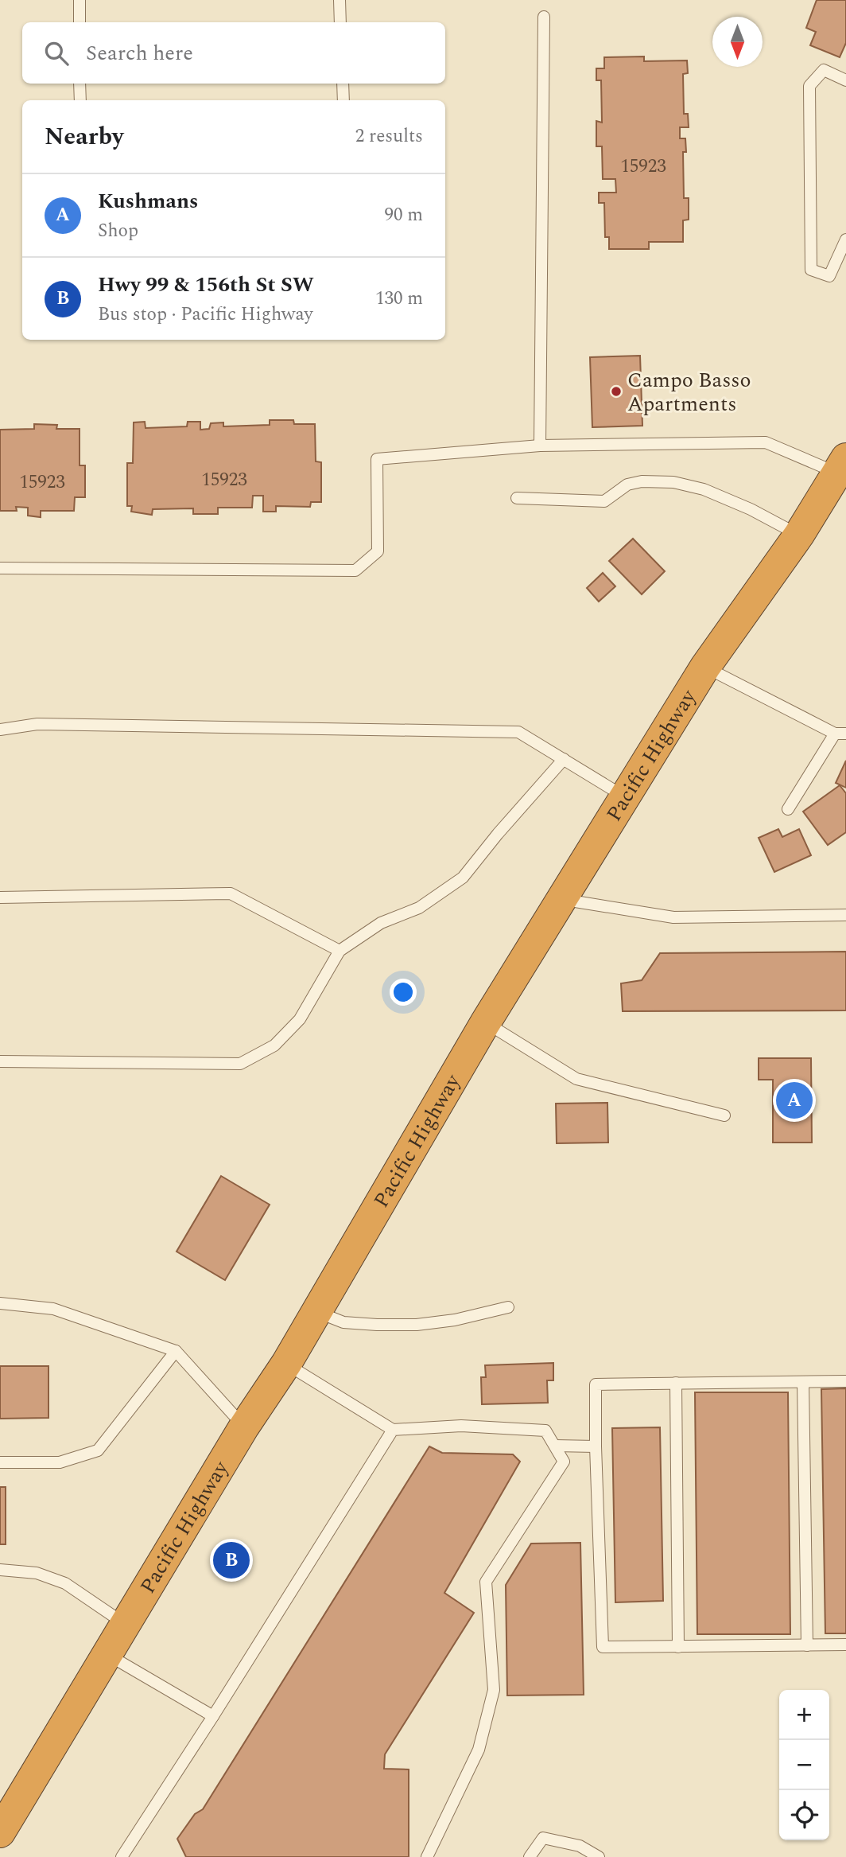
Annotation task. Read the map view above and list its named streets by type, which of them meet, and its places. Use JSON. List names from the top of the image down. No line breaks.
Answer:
{"streets":{"highway":["Pacific Highway"]},"places":["Campo Basso Apartments"],"house_numbers":["15923","15923","15923"],"north":"bottom","page":{"search":"Search here","heading":["Nearby","2 results"],"list":[{"mark":"A","name":"Kushmans","note":"Shop","value":"90 m"},{"mark":"B","name":"Hwy 99 & 156th St SW","note":"Bus stop · Pacific Highway","value":"130 m"}],"pins":["A","B"],"map_buttons":["+","−"]}}
